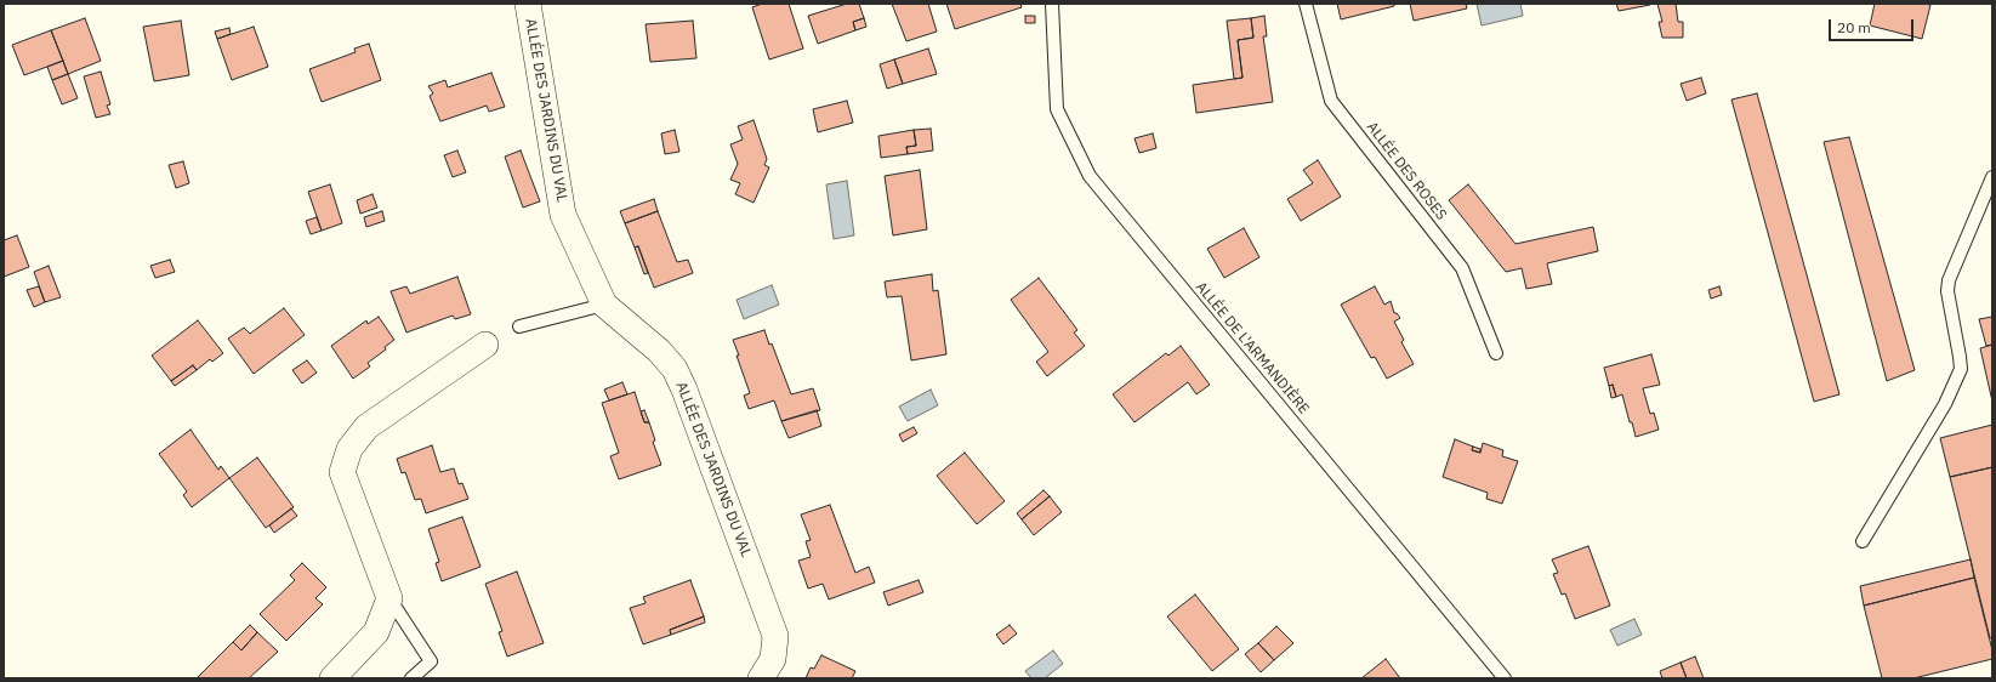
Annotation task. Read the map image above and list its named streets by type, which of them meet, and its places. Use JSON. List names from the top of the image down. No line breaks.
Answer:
{"streets":{"street":["ALLÉE DES JARDINS DU VAL"],"lane":["ALLÉE DES ROSES","ALLÉE DE L'ARMANDIÈRE"]},"scale_bar":"20 m"}
